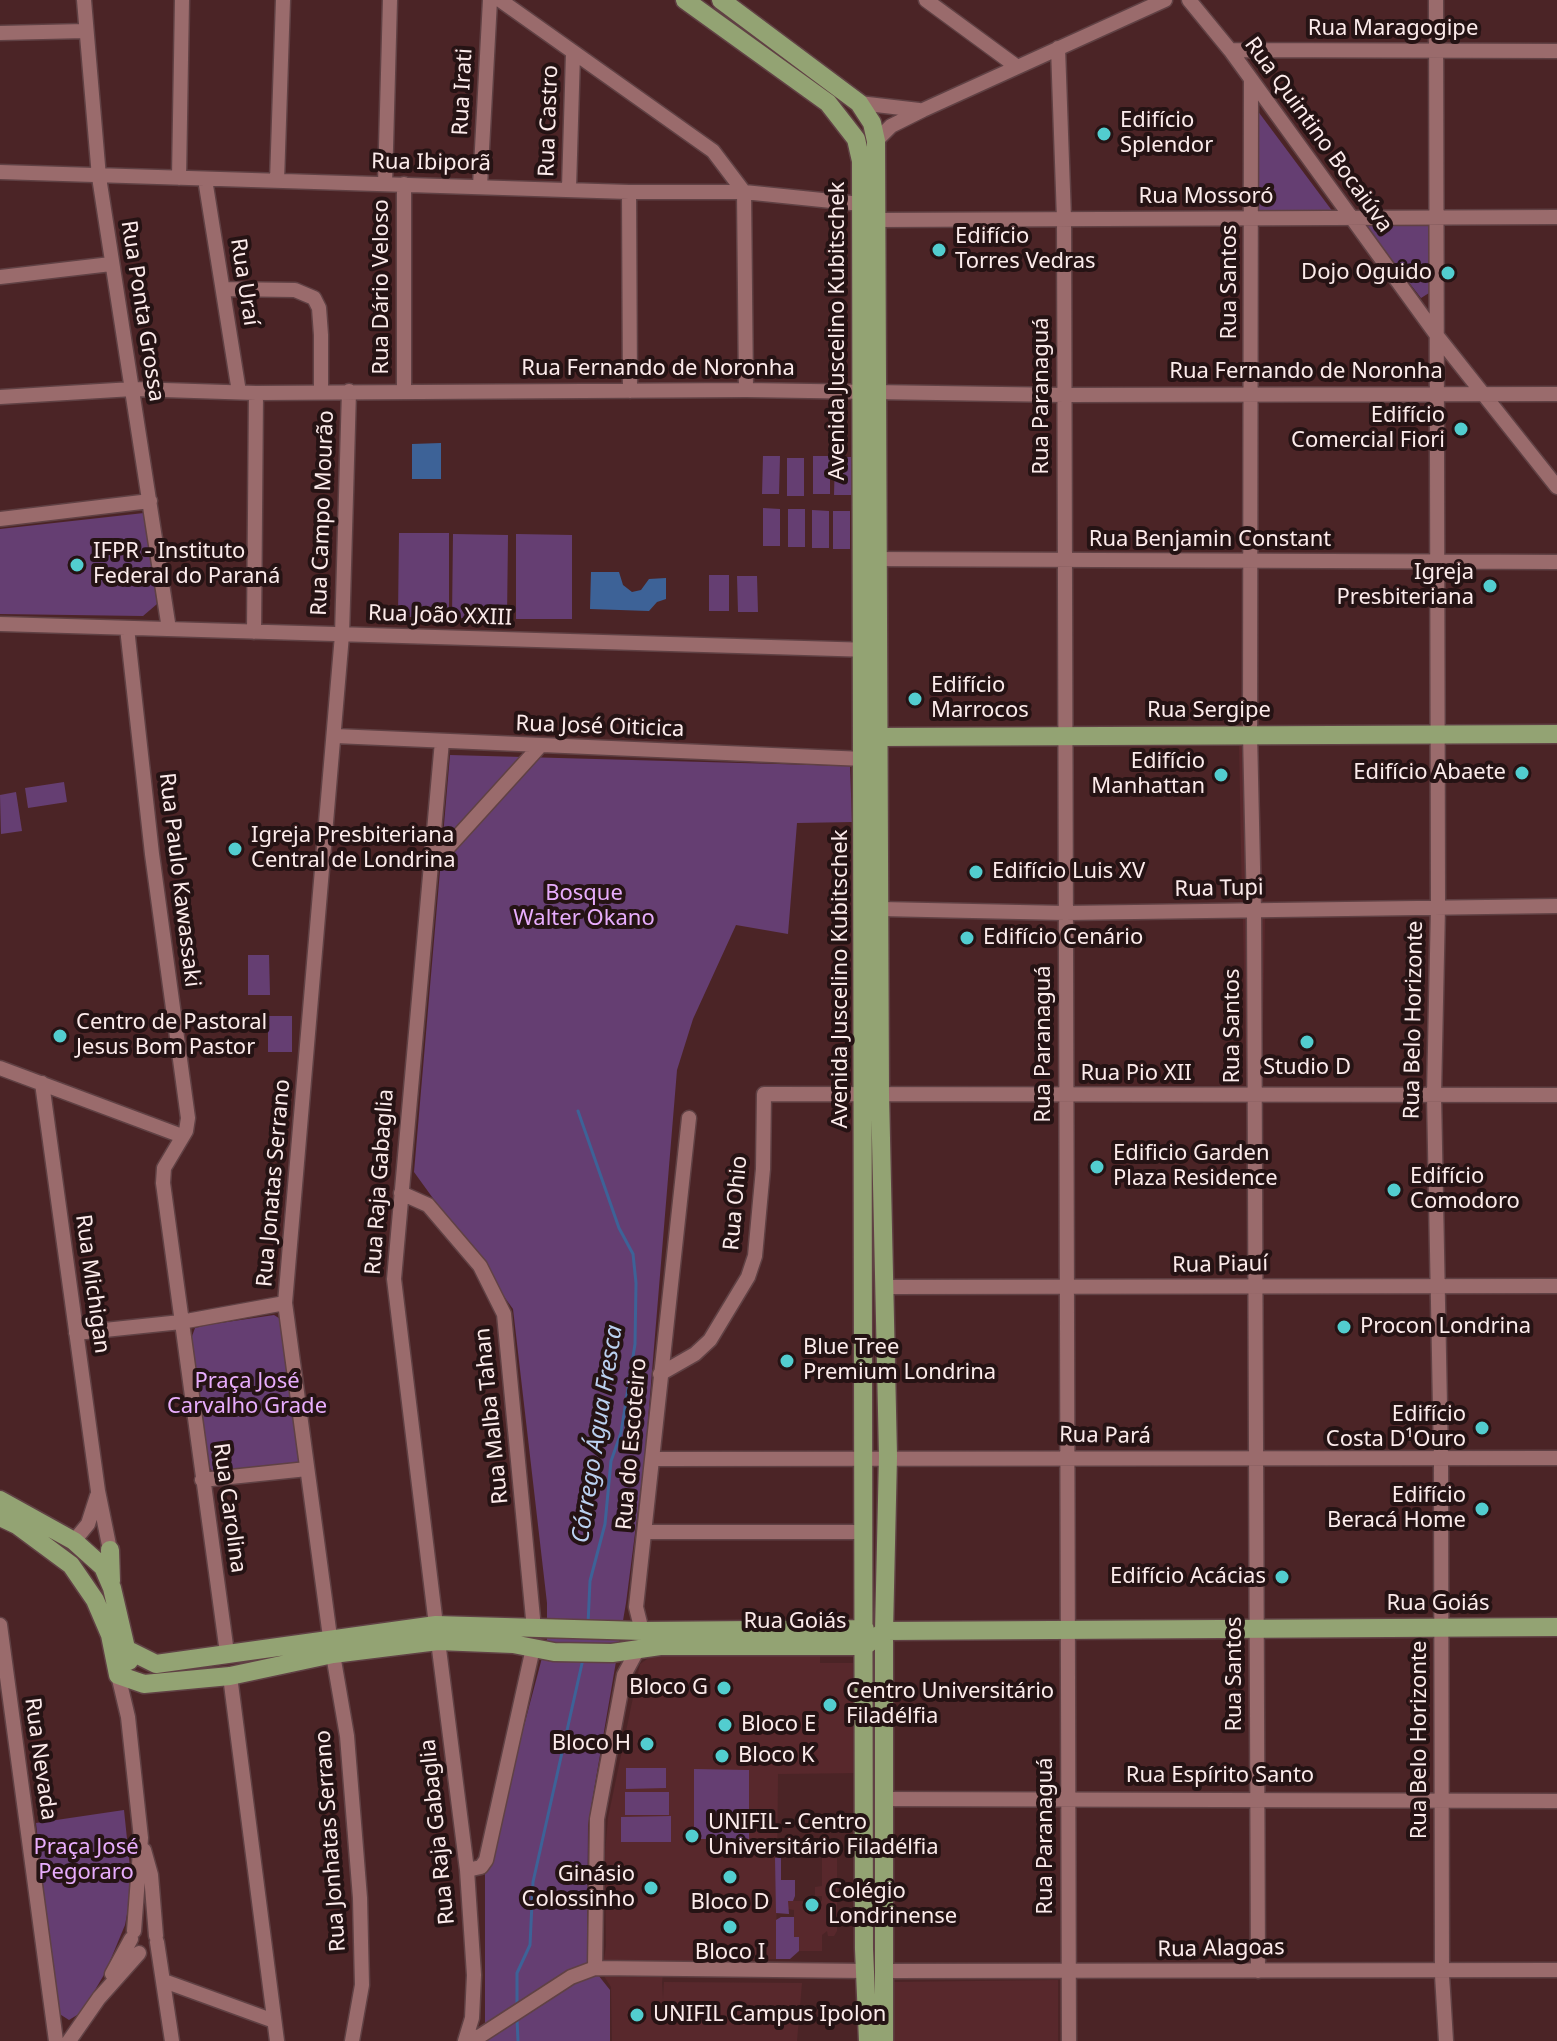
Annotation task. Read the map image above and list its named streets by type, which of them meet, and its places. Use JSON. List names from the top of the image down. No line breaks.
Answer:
{"streets":{"main road":["Avenida Juscelino Kubitschek","Rua Sergipe","Rua Goiás"],"street":["Rua Maragogipe","Rua Irati","Rua Castro","Rua Quintino Bocaiúva","Rua Ibiporã","Rua Mossoró","Rua Uraí","Rua Santos","Rua Dário Veloso","Rua Ponta Grossa","Rua Fernando de Noronha","Rua Paranaguá","Rua Campo Mourão","Rua Benjamin Constant","Rua João XXIII","Rua José Oiticica","Rua Paulo Kawassaki","Rua Tupi","Rua Belo Horizonte","Rua Pio XII","Rua Raja Gabaglia","Rua Jonatas Serrano","Rua Ohio","Rua Piauí","Rua Michigan","Rua Malba Tahan","Rua Pará","Rua do Escoteiro","Rua Carolina","Rua Nevada","Rua Espírito Santo","Rua Jonhatas Serrano","Rua Alagoas"]},"crossings":[["Rua Maragogipe","Rua Quintino Bocaiúva"],["Rua Maragogipe","Rua Belo Horizonte"],["Rua Irati","Rua Ibiporã"],["Rua Castro","Rua Ibiporã"],["Rua Quintino Bocaiúva","Rua Mossoró"],["Rua Quintino Bocaiúva","Rua Santos"],["Rua Quintino Bocaiúva","Rua Fernando de Noronha"],["Rua Quintino Bocaiúva","Rua Belo Horizonte"],["Rua Ibiporã","Rua Uraí"],["Rua Ibiporã","Rua Dário Veloso"],["Rua Ibiporã","Rua Ponta Grossa"],["Rua Ibiporã","Avenida Juscelino Kubitschek"],["Rua Mossoró","Rua Santos"],["Rua Mossoró","Avenida Juscelino Kubitschek"],["Rua Mossoró","Rua Paranaguá"],["Rua Mossoró","Rua Belo Horizonte"],["Rua Uraí","Rua Fernando de Noronha"],["Rua Santos","Rua Fernando de Noronha"],["Rua Santos","Rua Benjamin Constant"],["Rua Santos","Rua Sergipe"],["Rua Santos","Rua Tupi"],["Rua Santos","Rua Pio XII"],["Rua Santos","Rua Piauí"],["Rua Santos","Rua Pará"],["Rua Santos","Rua Goiás"],["Rua Santos","Rua Espírito Santo"],["Rua Santos","Rua Alagoas"],["Rua Dário Veloso","Rua Fernando de Noronha"],["Rua Ponta Grossa","Rua Fernando de Noronha"],["Rua Ponta Grossa","Rua João XXIII"],["Avenida Juscelino Kubitschek","Rua Fernando de Noronha"],["Avenida Juscelino Kubitschek","Rua Benjamin Constant"],["Avenida Juscelino Kubitschek","Rua João XXIII"],["Avenida Juscelino Kubitschek","Rua Sergipe"],["Avenida Juscelino Kubitschek","Rua José Oiticica"],["Avenida Juscelino Kubitschek","Rua Tupi"],["Avenida Juscelino Kubitschek","Rua Pio XII"],["Avenida Juscelino Kubitschek","Rua Piauí"],["Avenida Juscelino Kubitschek","Rua Pará"],["Avenida Juscelino Kubitschek","Rua Goiás"],["Avenida Juscelino Kubitschek","Rua Espírito Santo"],["Avenida Juscelino Kubitschek","Rua Alagoas"],["Rua Fernando de Noronha","Rua Paranaguá"],["Rua Fernando de Noronha","Rua Campo Mourão"],["Rua Fernando de Noronha","Rua Belo Horizonte"],["Rua Paranaguá","Rua Benjamin Constant"],["Rua Paranaguá","Rua Sergipe"],["Rua Paranaguá","Rua Tupi"],["Rua Paranaguá","Rua Pio XII"],["Rua Paranaguá","Rua Piauí"],["Rua Paranaguá","Rua Pará"],["Rua Paranaguá","Rua Goiás"],["Rua Paranaguá","Rua Espírito Santo"],["Rua Paranaguá","Rua Alagoas"],["Rua Campo Mourão","Rua João XXIII"],["Rua Campo Mourão","Rua Jonatas Serrano"],["Rua Benjamin Constant","Rua Belo Horizonte"],["Rua João XXIII","Rua Paulo Kawassaki"],["Rua João XXIII","Rua Jonatas Serrano"],["Rua Sergipe","Rua José Oiticica"],["Rua Sergipe","Rua Belo Horizonte"],["Rua José Oiticica","Rua Raja Gabaglia"],["Rua José Oiticica","Rua Jonatas Serrano"],["Rua Paulo Kawassaki","Rua Carolina"],["Rua Tupi","Rua Belo Horizonte"],["Rua Belo Horizonte","Rua Pio XII"],["Rua Belo Horizonte","Rua Piauí"],["Rua Belo Horizonte","Rua Pará"],["Rua Belo Horizonte","Rua Goiás"],["Rua Belo Horizonte","Rua Espírito Santo"],["Rua Belo Horizonte","Rua Alagoas"],["Rua Pio XII","Rua Ohio"],["Rua Raja Gabaglia","Rua Malba Tahan"],["Rua Raja Gabaglia","Rua Goiás"],["Rua Jonatas Serrano","Rua Goiás"],["Rua Jonatas Serrano","Rua Jonhatas Serrano"],["Rua Ohio","Rua do Escoteiro"],["Rua Malba Tahan","Rua Goiás"],["Rua Pará","Rua do Escoteiro"],["Rua do Escoteiro","Rua Goiás"],["Rua Carolina","Rua Goiás"],["Rua Goiás","Rua Jonhatas Serrano"]],"water":["Córrego Água Fresca"],"parks":["Bosque Walter Okano","Praça José Carvalho Grade","Praça José Pegoraro"],"places":["Edifício Splendor","Edifício Torres Vedras","Dojo Oguido","Edifício Comercial Fiori","IFPR - Instituto Federal do Paraná","Igreja Presbiteriana","Edifício Marrocos","Edifício Abaete","Edifício Manhattan","Igreja Presbiteriana Central de Londrina","Edifício Luis XV","Edifício Cenário","Centro de Pastoral Jesus Bom Pastor","Studio D","Edificio Garden Plaza Residence","Edifício Comodoro","Procon Londrina","Blue Tree Premium Londrina","Edifício Costa D¹Ouro","Edifício Beracá Home","Edifício Acácias","Bloco G","Centro Universitário Filadélfia","Bloco E","Bloco H","Bloco K","UNIFIL - Centro Universitário Filadélfia","Bloco D","Ginásio Colossinho","Colégio Londrinense","Bloco I","UNIFIL Campus Ipolon"]}
